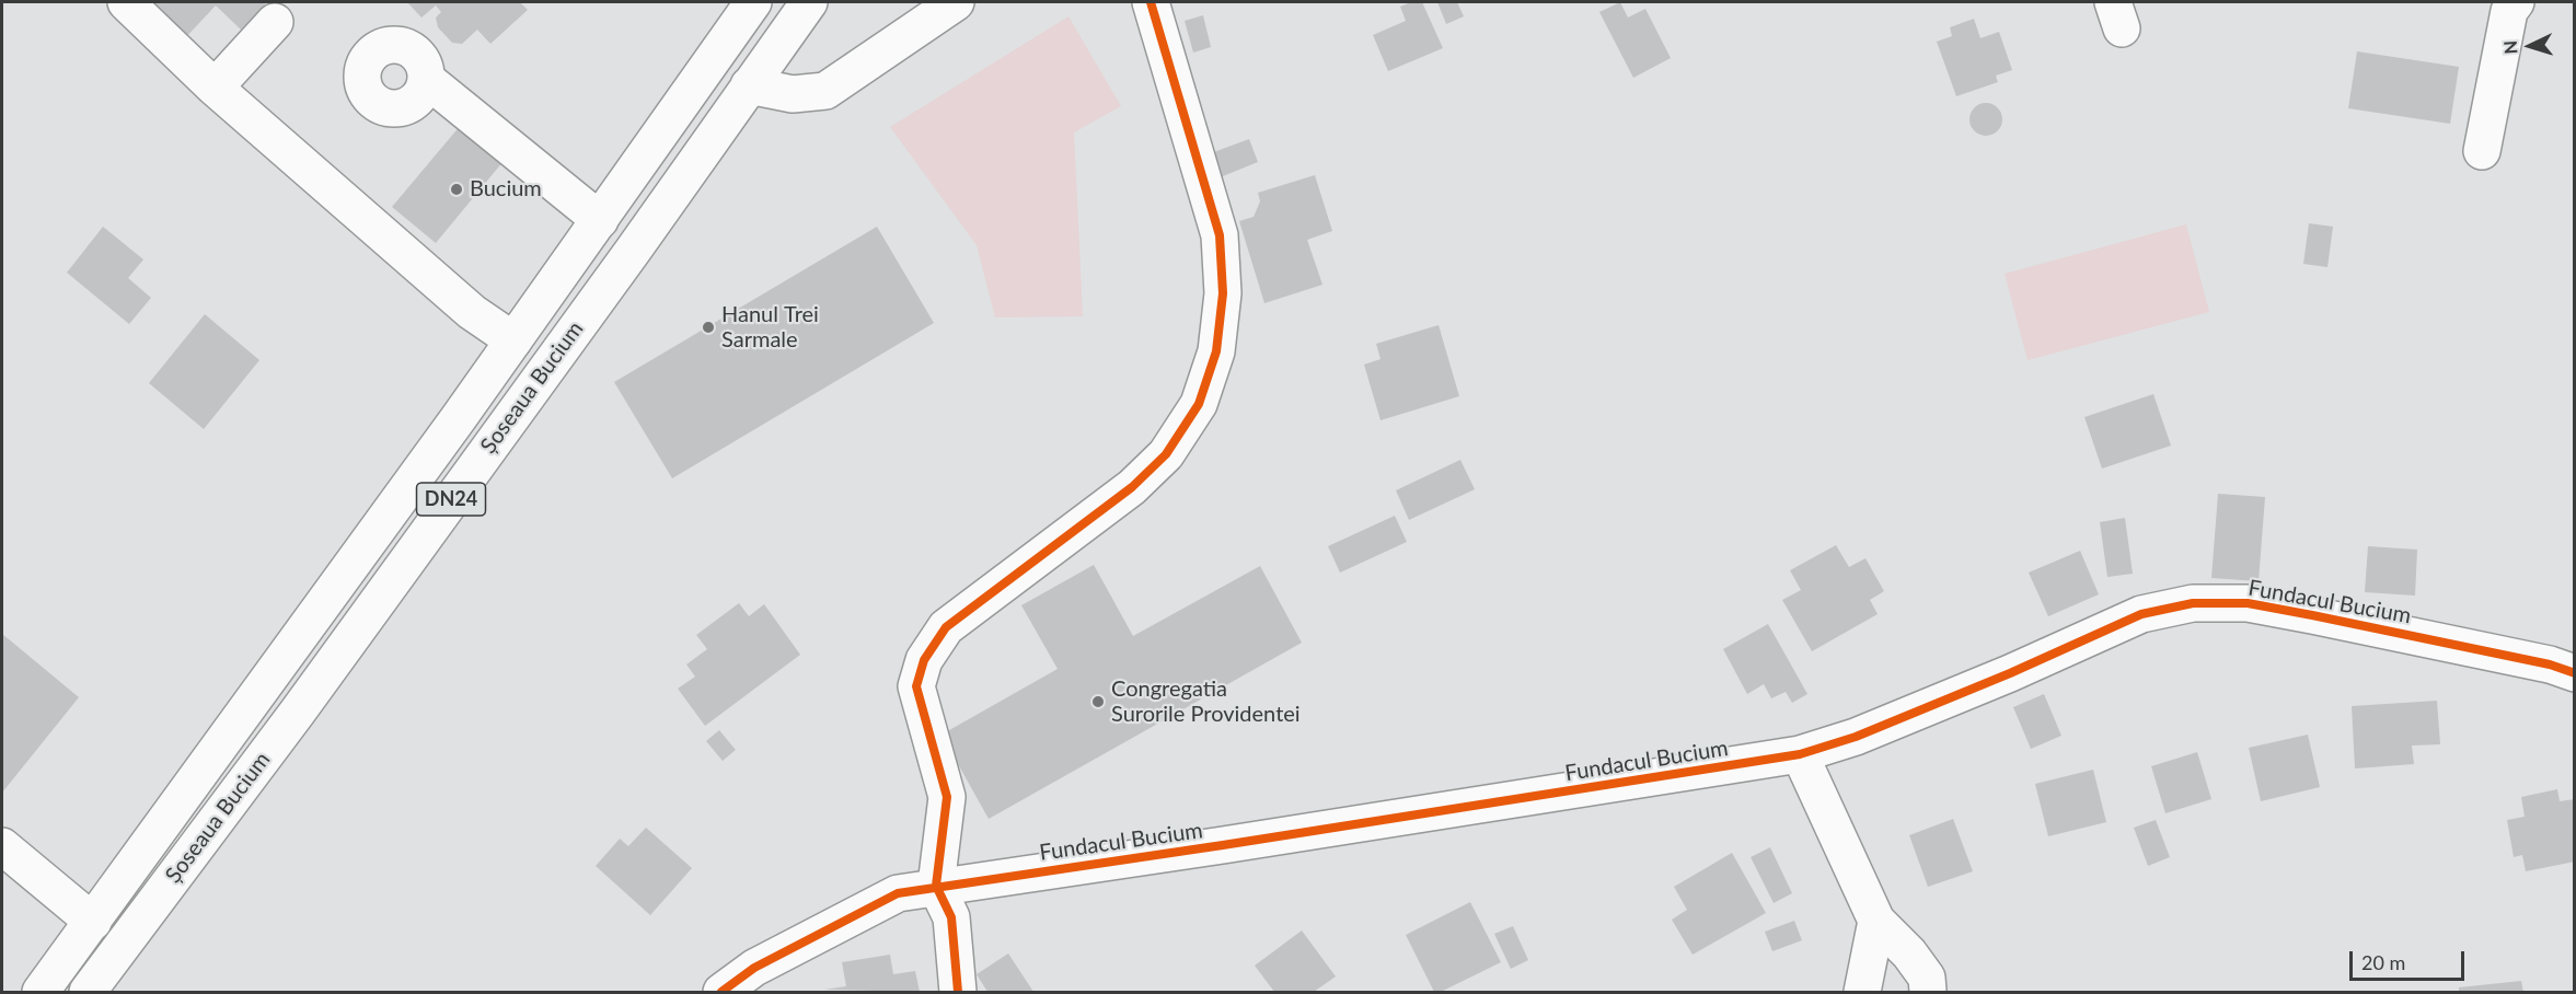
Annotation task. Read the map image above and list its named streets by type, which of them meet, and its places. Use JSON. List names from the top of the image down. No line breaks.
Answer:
{"streets":{"street":["Șoseaua Bucium","DN24","Fundacul Bucium"]},"places":["Bucium","Hanul Trei Sarmale","Congregatia Surorile Providentei"],"scale_bar":"20 m","north":"left"}
